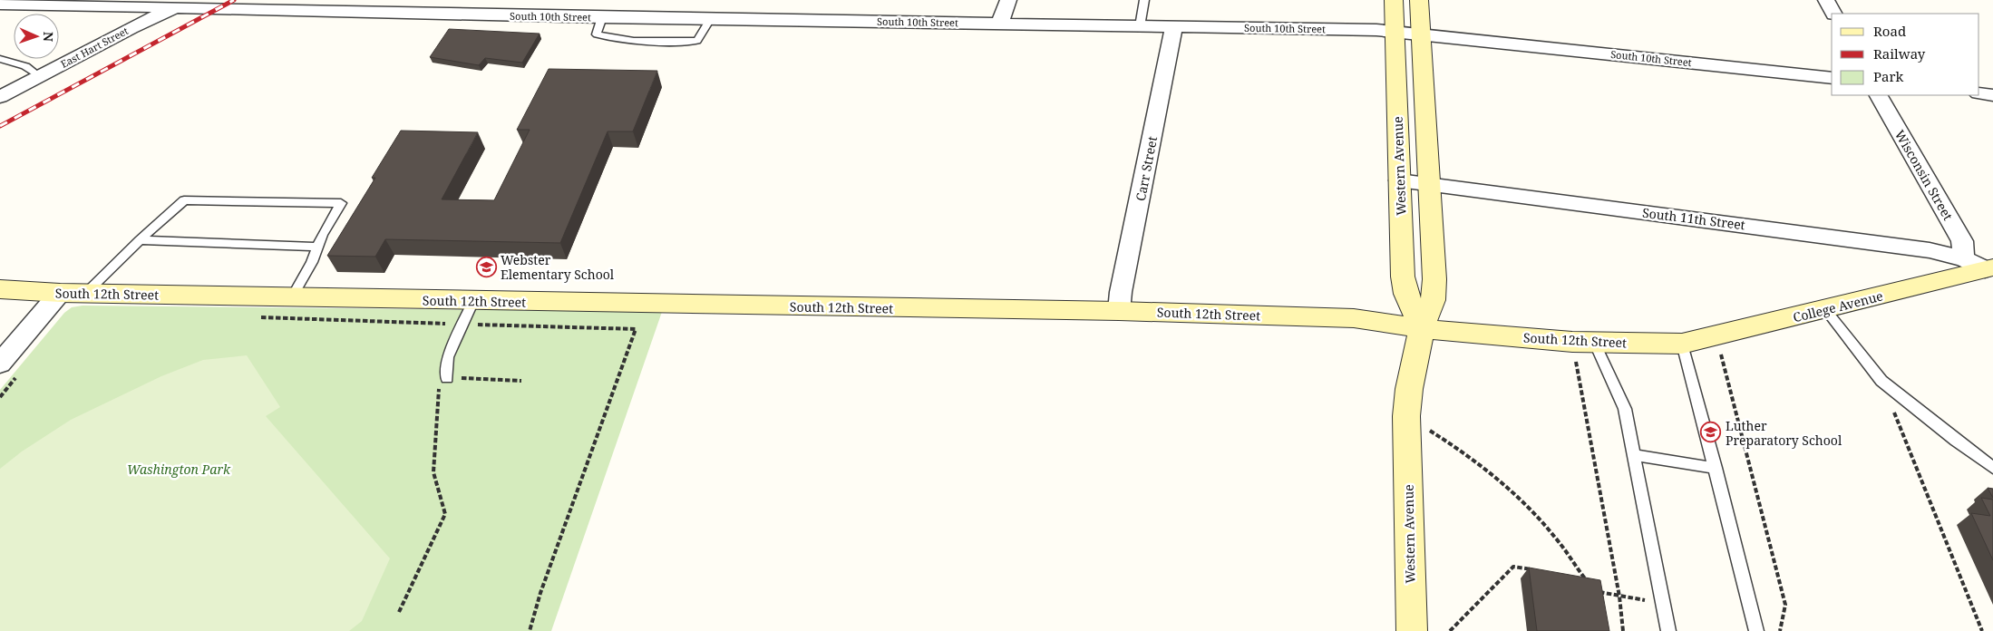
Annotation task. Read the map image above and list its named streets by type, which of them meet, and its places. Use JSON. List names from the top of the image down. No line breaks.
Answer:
{"streets":{"street":["South 10th Street","East Hart Street","Western Avenue","Carr Street","Wisconsin Street","South 11th Street","South 12th Street","College Avenue"]},"crossings":[["South 10th Street","East Hart Street"],["South 10th Street","Western Avenue"],["South 10th Street","Carr Street"],["Western Avenue","South 11th Street"],["Western Avenue","South 12th Street"],["Carr Street","South 12th Street"],["Wisconsin Street","South 11th Street"],["Wisconsin Street","College Avenue"],["South 11th Street","College Avenue"],["South 12th Street","College Avenue"]],"parks":["Washington Park"],"places":{"school or university":["Webster Elementary School","Luther Preparatory School"]},"legend":["Road","Railway","Park"],"north":"right"}
